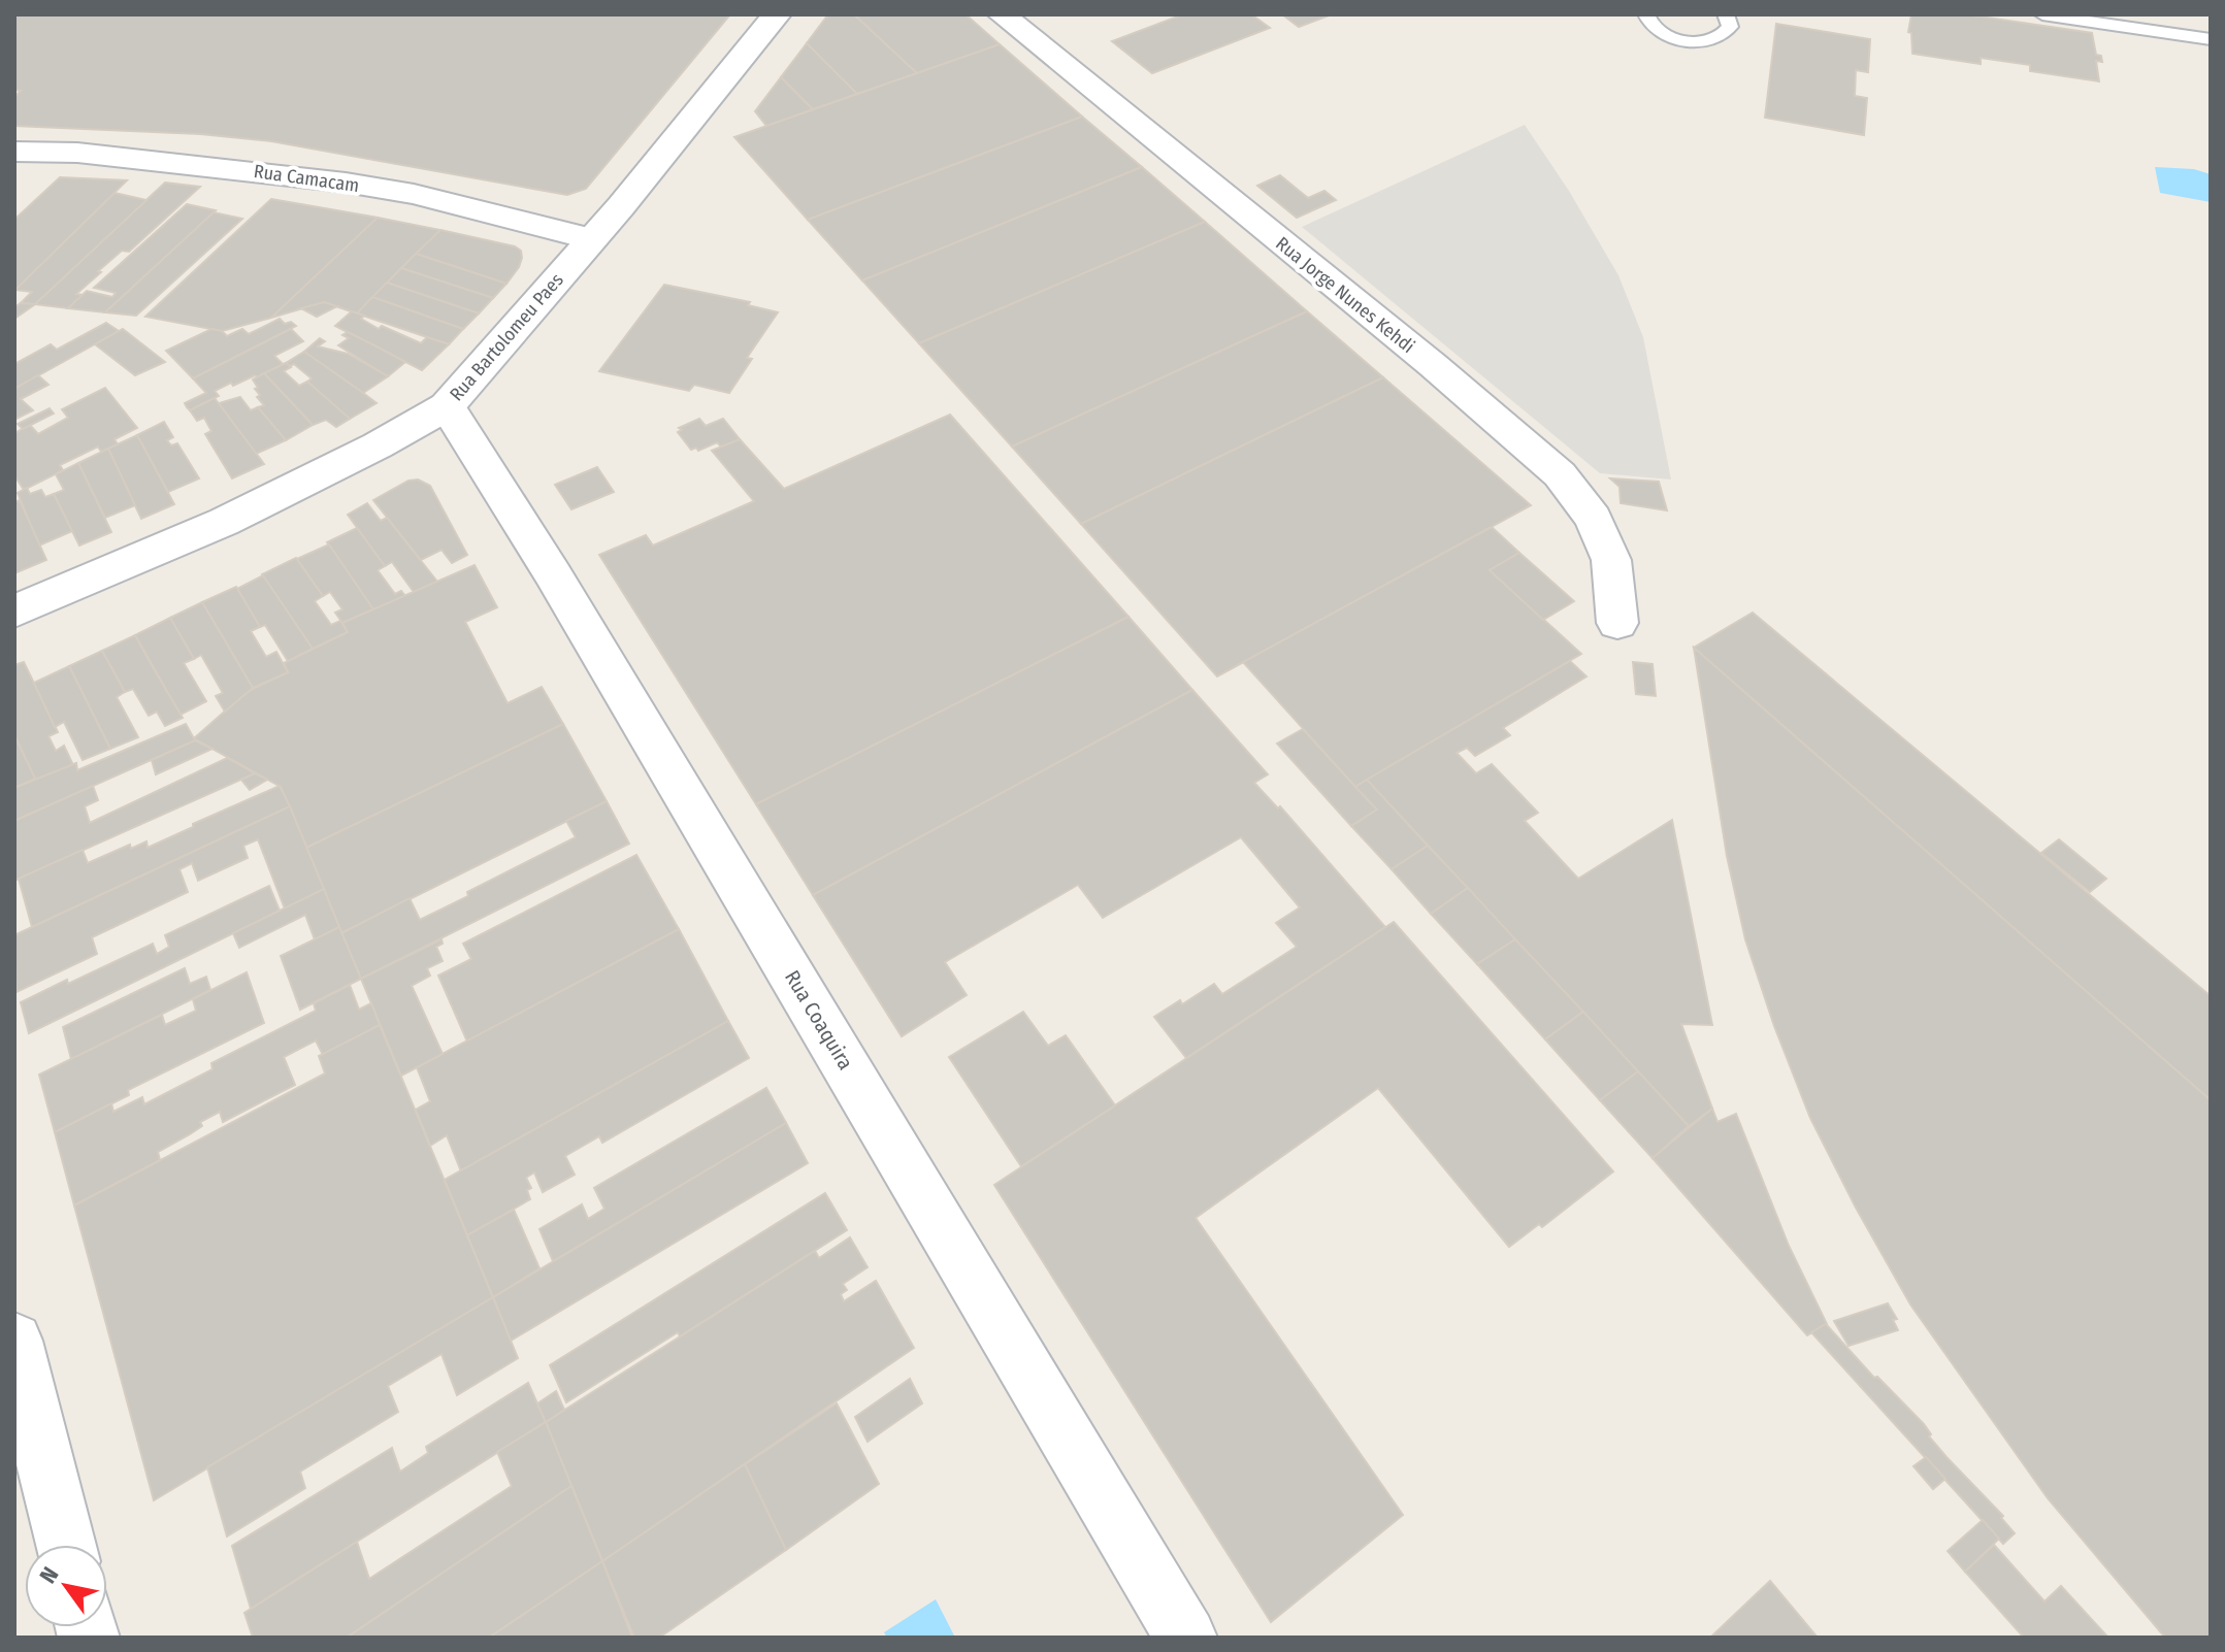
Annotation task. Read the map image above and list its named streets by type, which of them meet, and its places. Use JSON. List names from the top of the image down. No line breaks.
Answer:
{"streets":{"street":["Rua Camacam","Rua Jorge Nunes Kehdi","Rua Bartolomeu Paes","Rua Coaquira"]},"crossings":[["Rua Camacam","Rua Bartolomeu Paes"],["Rua Bartolomeu Paes","Rua Coaquira"]],"north":"top left"}
